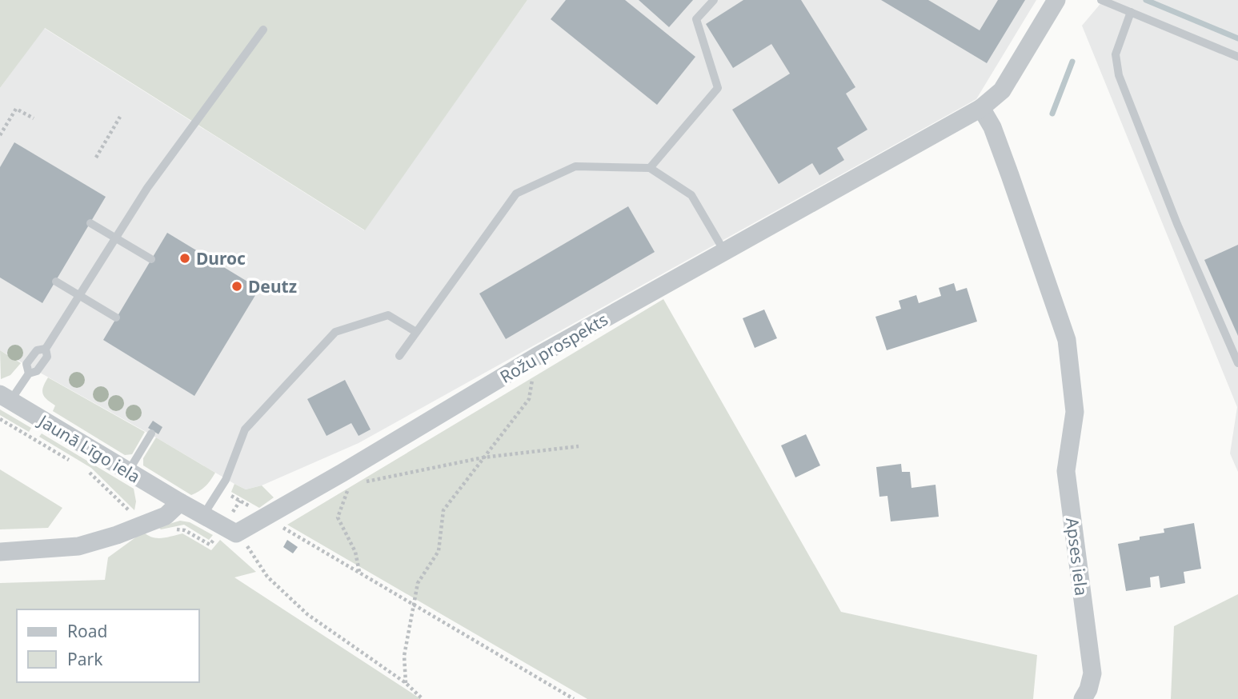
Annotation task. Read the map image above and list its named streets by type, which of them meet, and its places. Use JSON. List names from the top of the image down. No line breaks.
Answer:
{"streets":{"street":["Rožu prospekts","Jaunā Līgo iela","Apses iela"]},"crossings":[["Rožu prospekts","Apses iela"]],"places":["Duroc","Deutz"],"legend":["Road","Park"]}
